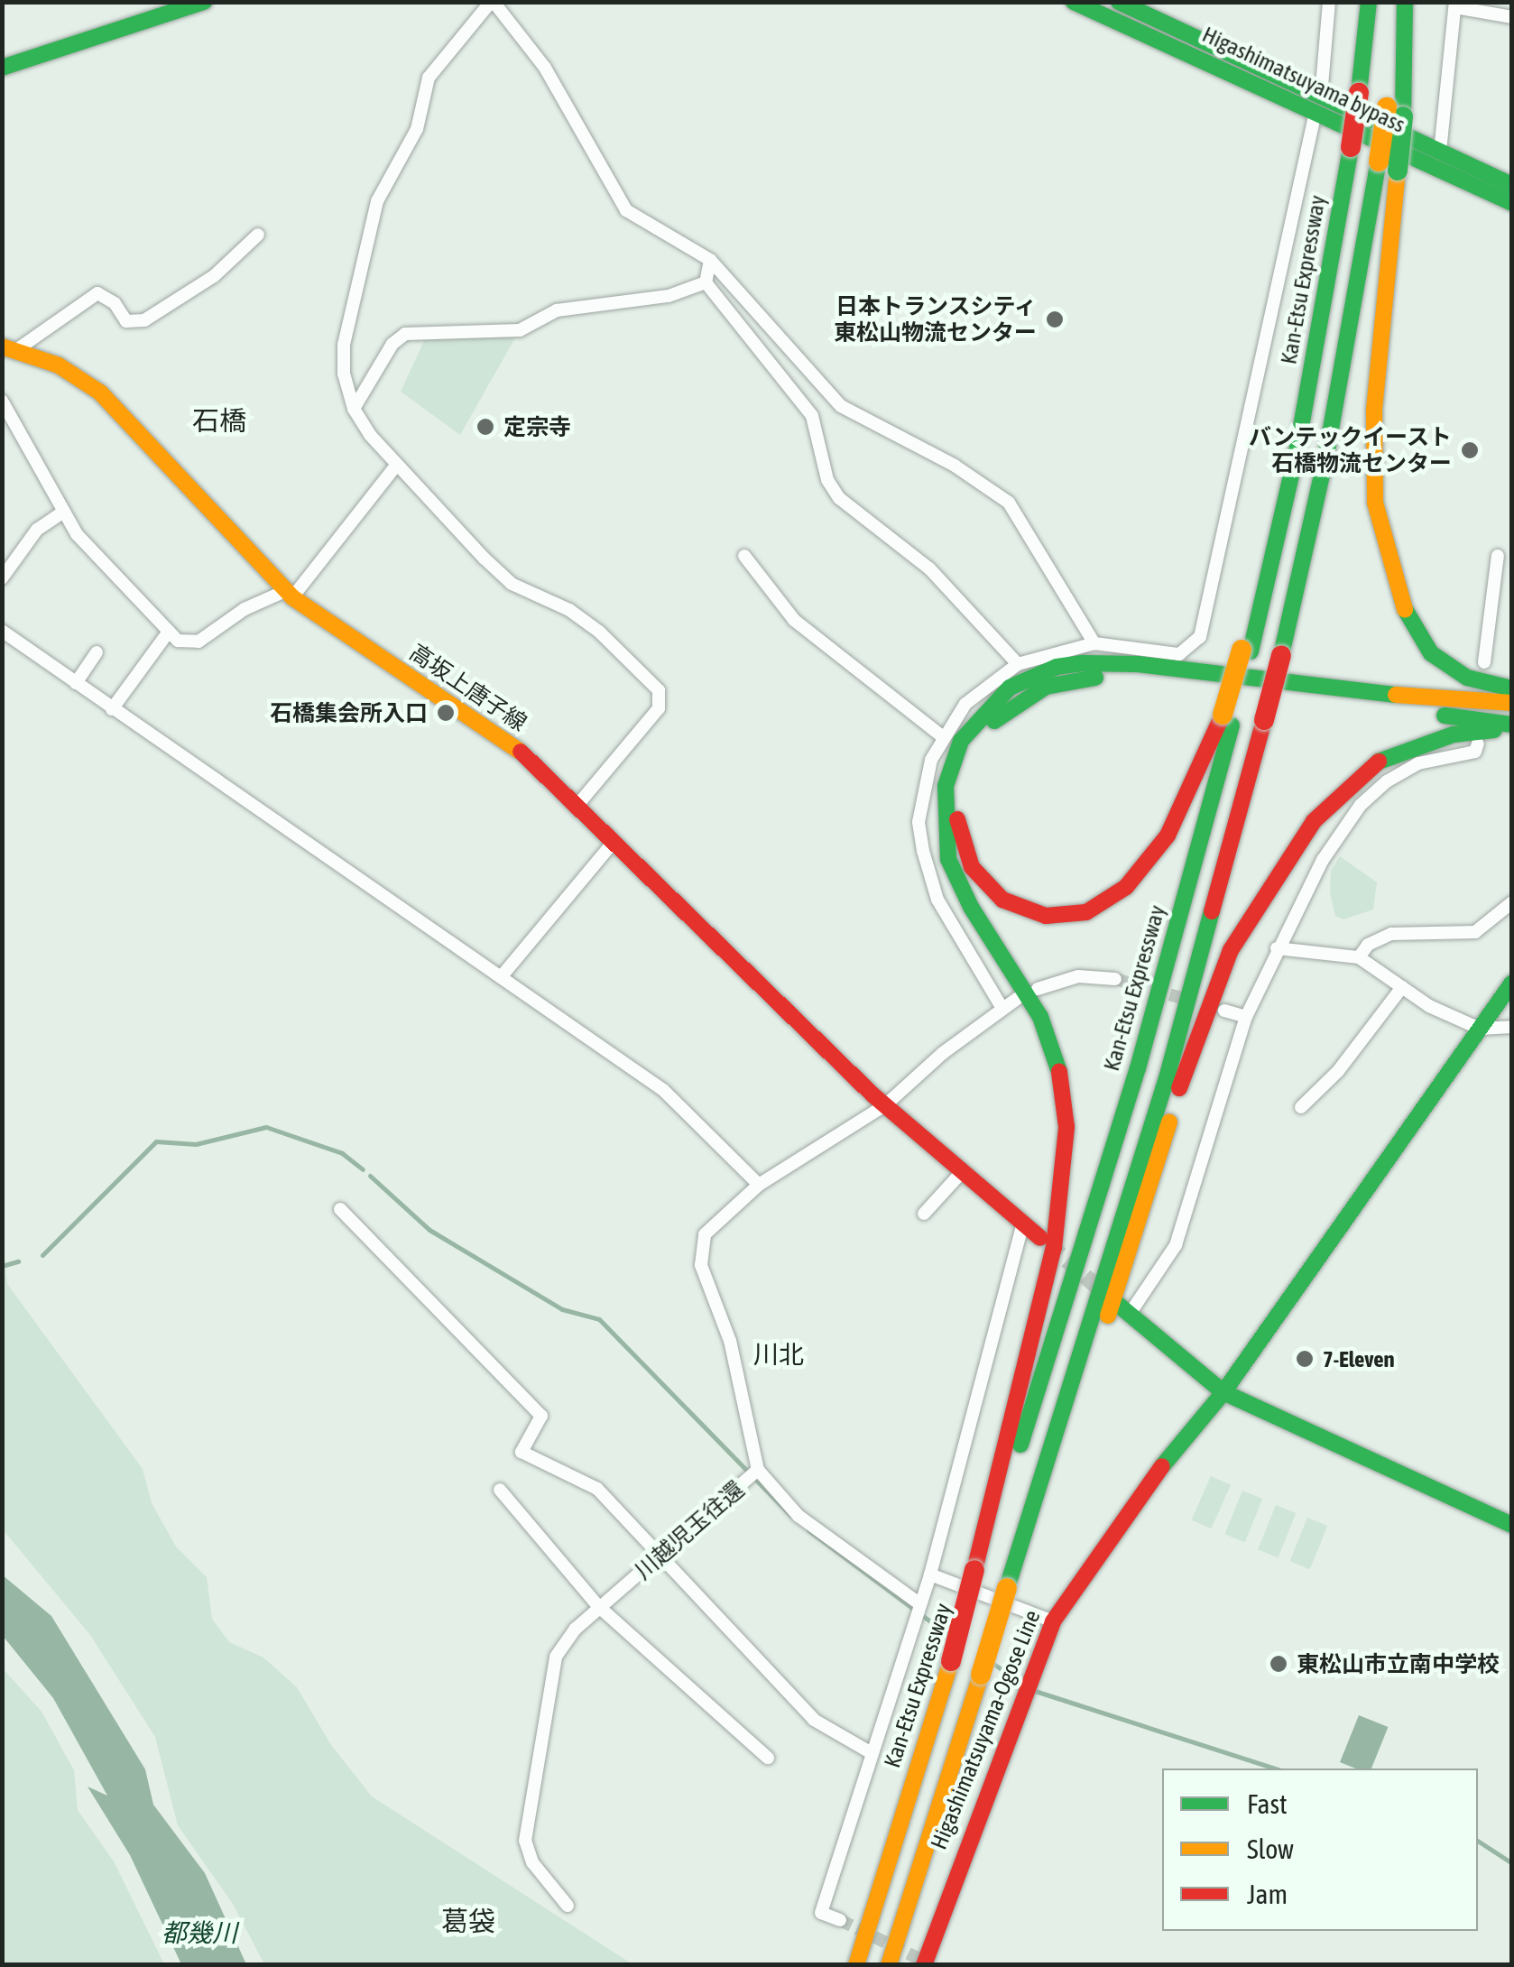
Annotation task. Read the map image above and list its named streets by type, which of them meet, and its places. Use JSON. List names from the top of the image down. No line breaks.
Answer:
{"streets":{"main road":["Higashimatsuyama bypass","Kan-Etsu Expressway","高坂上唐子線","Higashimatsuyama-Ogose Line"],"street":["川越児玉往還"]},"crossings":[["高坂上唐子線","川越児玉往還"]],"districts":["石橋","川北","葛袋"],"water":["都幾川"],"places":["日本トランスシティ 東松山物流センター","定宗寺","バンテックイースト 石橋物流センター","石橋集会所入口","7-Eleven","東松山市立南中学校"],"legend":["Fast","Slow","Jam"]}
